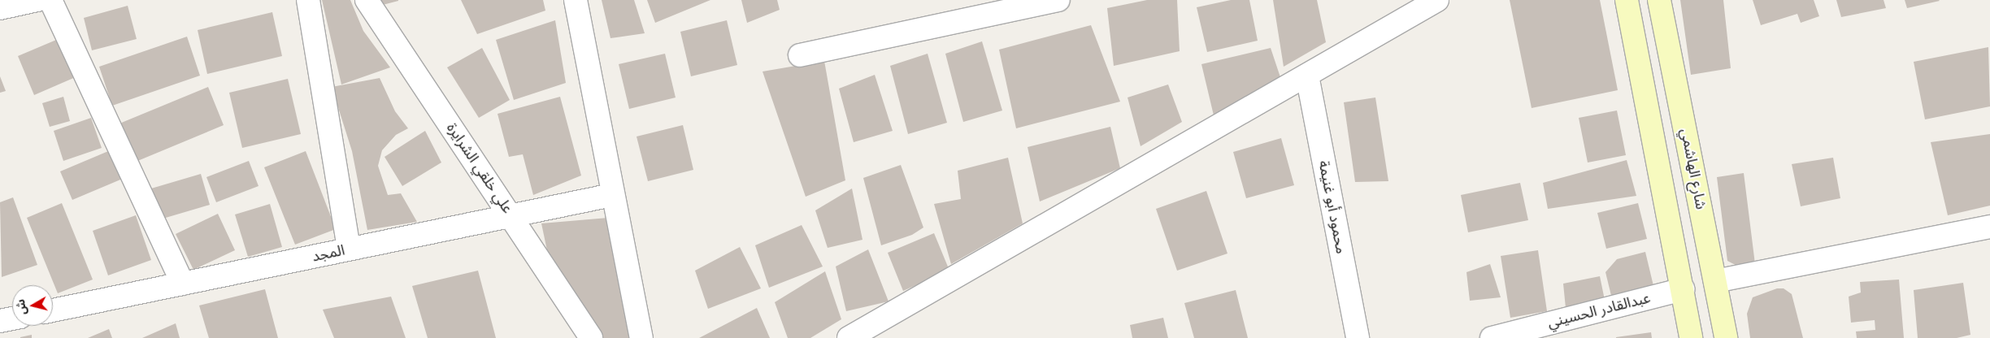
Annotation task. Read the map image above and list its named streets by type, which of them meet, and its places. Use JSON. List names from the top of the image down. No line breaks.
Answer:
{"streets":{"main road":["شارع الهاشمي"],"street":["علي خلقي الشرايرة","محمود أبو غنيمة","المجد","عبدالقادر الحسيني"]},"crossings":[["علي خلقي الشرايرة","المجد"]],"north":"left"}
